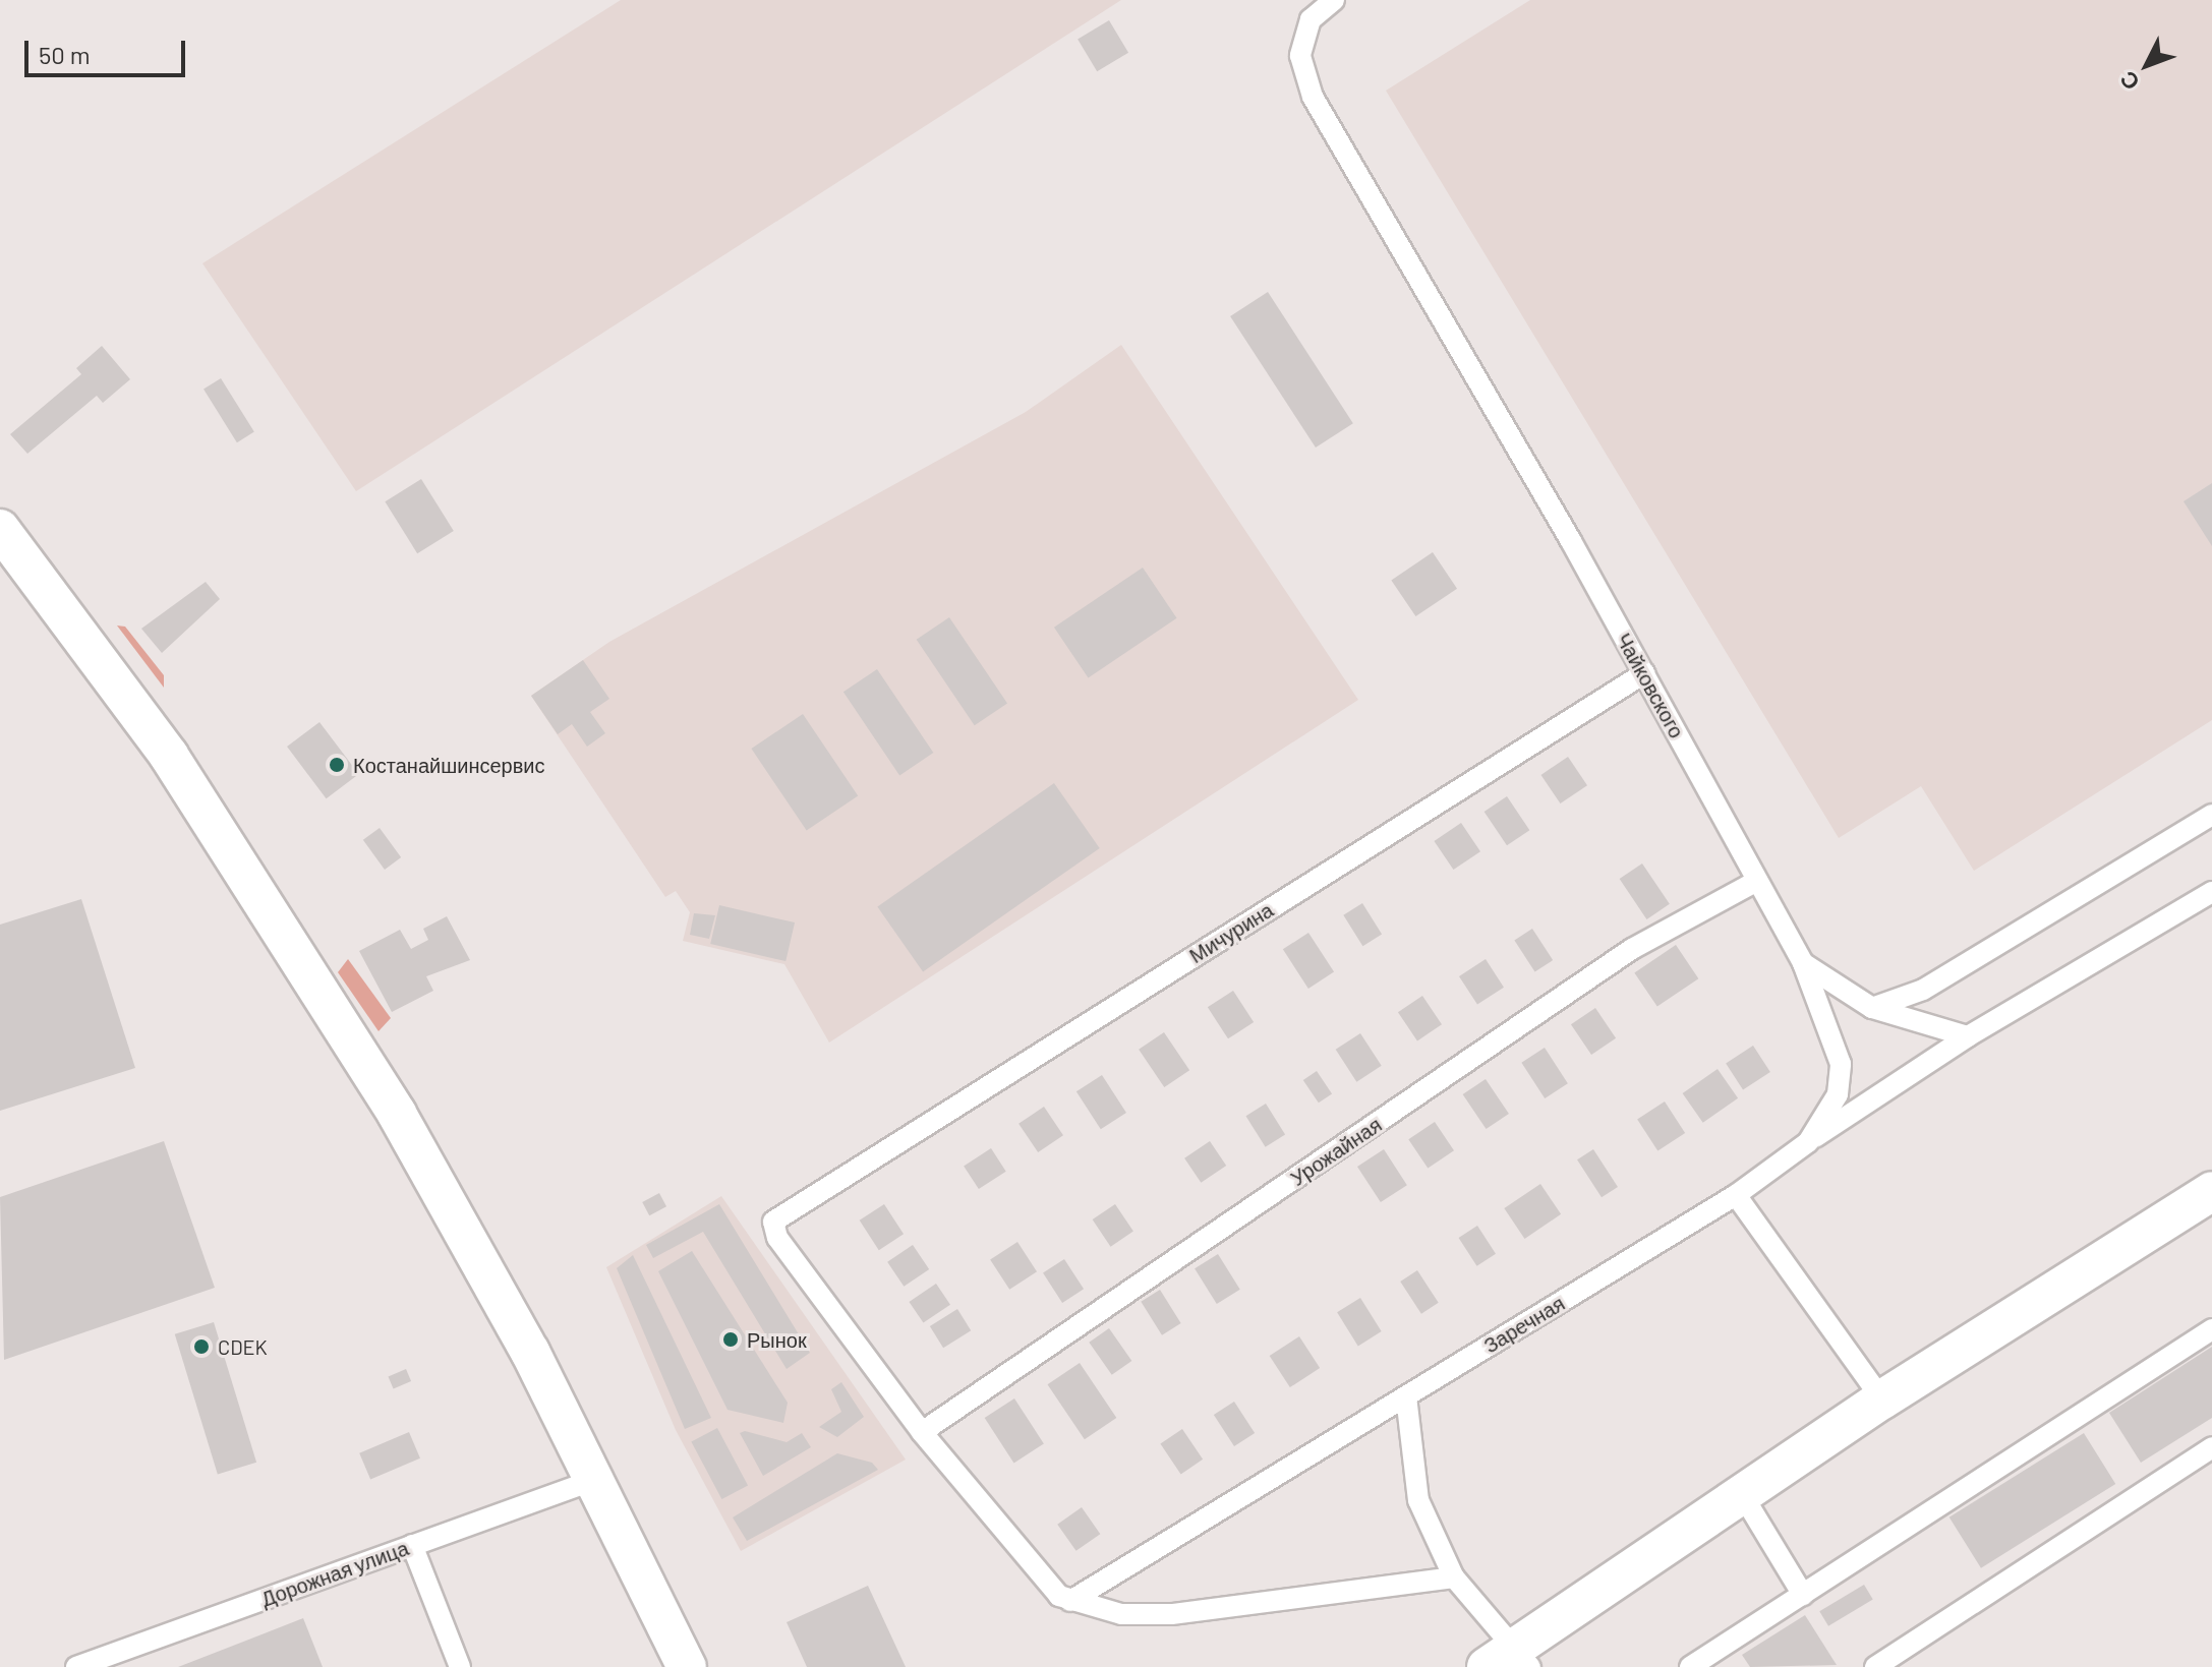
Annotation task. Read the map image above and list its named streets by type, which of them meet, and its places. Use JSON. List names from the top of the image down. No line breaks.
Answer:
{"streets":{"street":["Чайковского","Мичурина","Урожайная","Заречная","Дорожная улица"]},"crossings":[["Чайковского","Мичурина"],["Чайковского","Урожайная"],["Чайковского","Заречная"],["Мичурина","Урожайная"]],"places":["Костанайшинсервис","Рынок","CDEK"],"scale_bar":"50 m","north":"bottom left"}
